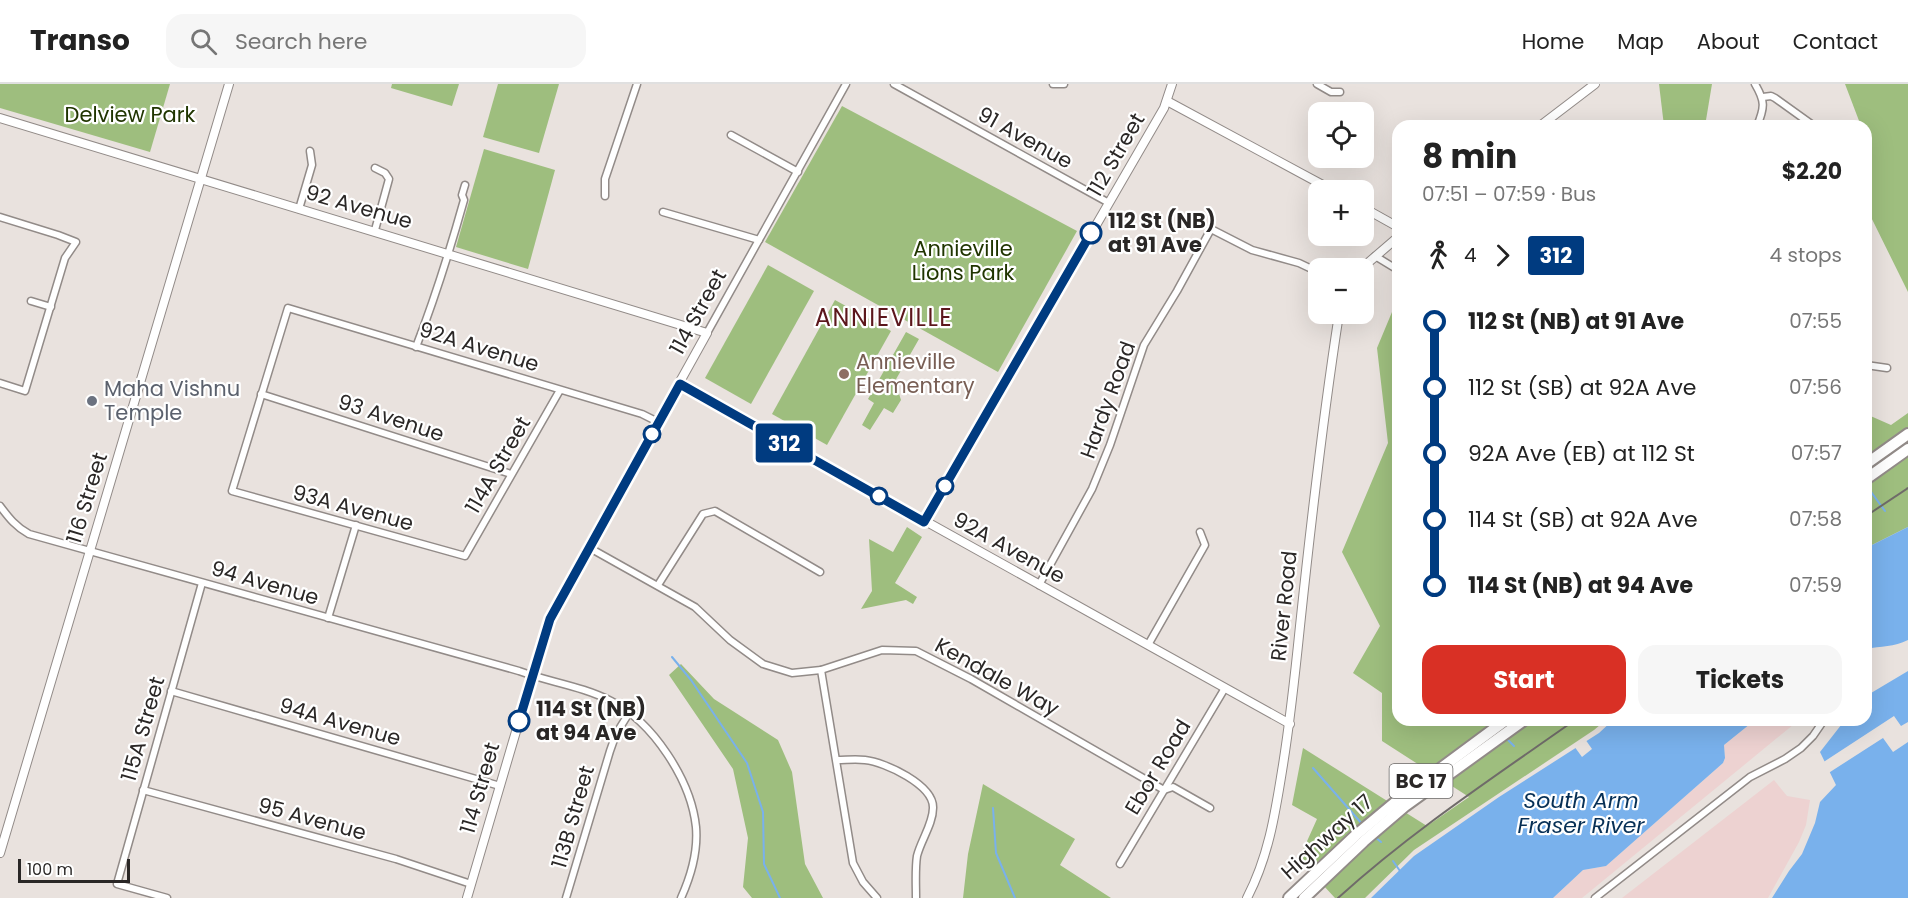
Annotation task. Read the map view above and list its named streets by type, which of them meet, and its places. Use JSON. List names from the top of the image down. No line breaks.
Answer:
{"streets":{"highway":["BC 17","Highway 17"],"street":["91 Avenue","112 Street","92 Avenue","114 Street","92A Avenue","Hardy Road","93 Avenue","114A Street","116 Street","93A Avenue","94 Avenue","River Road","Kendale Way","94A Avenue","115A Street","Ebor Road","113B Street","95 Avenue"]},"crossings":[["91 Avenue","112 Street"],["112 Street","92A Avenue"],["92 Avenue","114 Street"],["92 Avenue","116 Street"],["114 Street","92A Avenue"],["114 Street","94 Avenue"],["114 Street","Kendale Way"],["114 Street","94A Avenue"],["114 Street","95 Avenue"],["92A Avenue","Hardy Road"],["92A Avenue","93 Avenue"],["92A Avenue","114A Street"],["92A Avenue","93A Avenue"],["92A Avenue","River Road"],["92A Avenue","Ebor Road"],["93 Avenue","114A Street"],["93 Avenue","93A Avenue"],["114A Street","93A Avenue"],["116 Street","94 Avenue"],["94 Avenue","115A Street"],["94 Avenue","113B Street"],["Kendale Way","Ebor Road"],["94A Avenue","115A Street"],["115A Street","95 Avenue"]],"districts":["ANNIEVILLE"],"water":["South Arm Fraser River"],"parks":["Delview Park","Annieville Lions Park"],"places":["112 St (NB) at 91 Ave","Annieville Elementary","Maha Vishnu Temple","114 St (NB) at 94 Ave"],"lines":["bus line 312"],"scale_bar":"100 m","page":{"header":"Transo","search":"Search here","nav":["Home","Map","About","Contact"],"on_map":"312","map_buttons":["+","−"],"heading":["8 min","07:51 – 07:59 · Bus","$2.20"],"legs":["4","312","4 stops"],"list":[{"name":"112 St (NB) at 91 Ave","value":"07:55"},{"name":"112 St (SB) at 92A Ave","value":"07:56"},{"name":"92A Ave (EB) at 112 St","value":"07:57"},{"name":"114 St (SB) at 92A Ave","value":"07:58"},{"name":"114 St (NB) at 94 Ave","value":"07:59"}],"buttons":["Start","Tickets"],"scale":"100 m"}}
